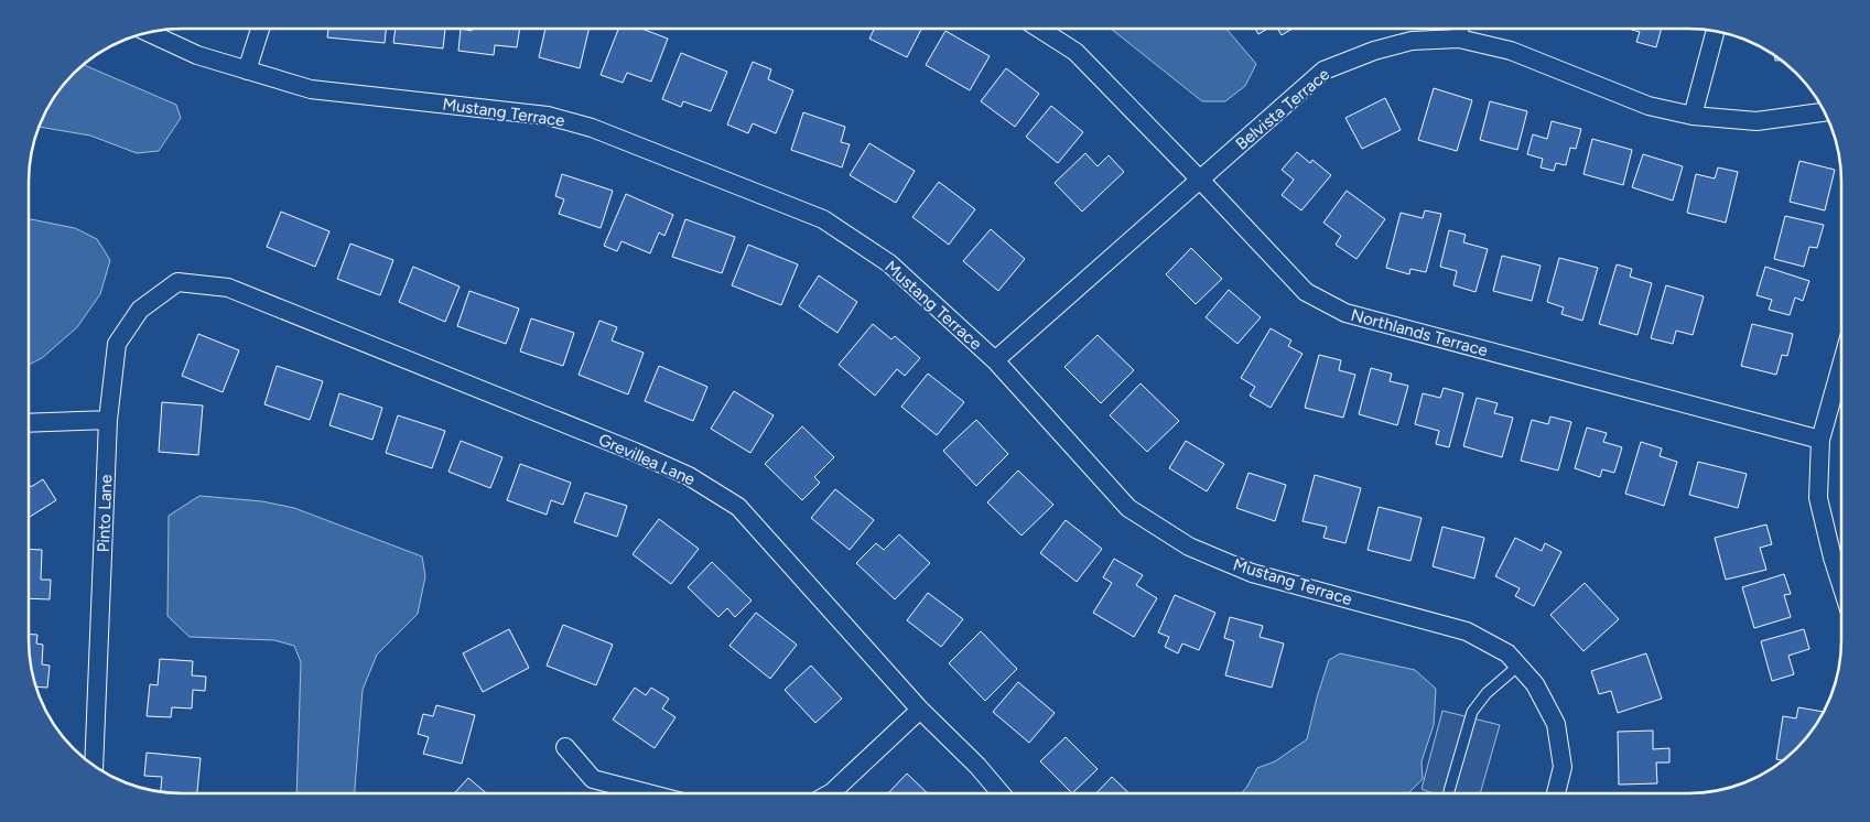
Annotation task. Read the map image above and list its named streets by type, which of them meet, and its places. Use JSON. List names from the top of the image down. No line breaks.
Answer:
{"streets":{"street":["Belvista Terrace","Mustang Terrace","Northlands Terrace","Grevillea Lane","Pinto Lane"]},"crossings":[["Belvista Terrace","Mustang Terrace"],["Belvista Terrace","Northlands Terrace"],["Grevillea Lane","Pinto Lane"]]}
